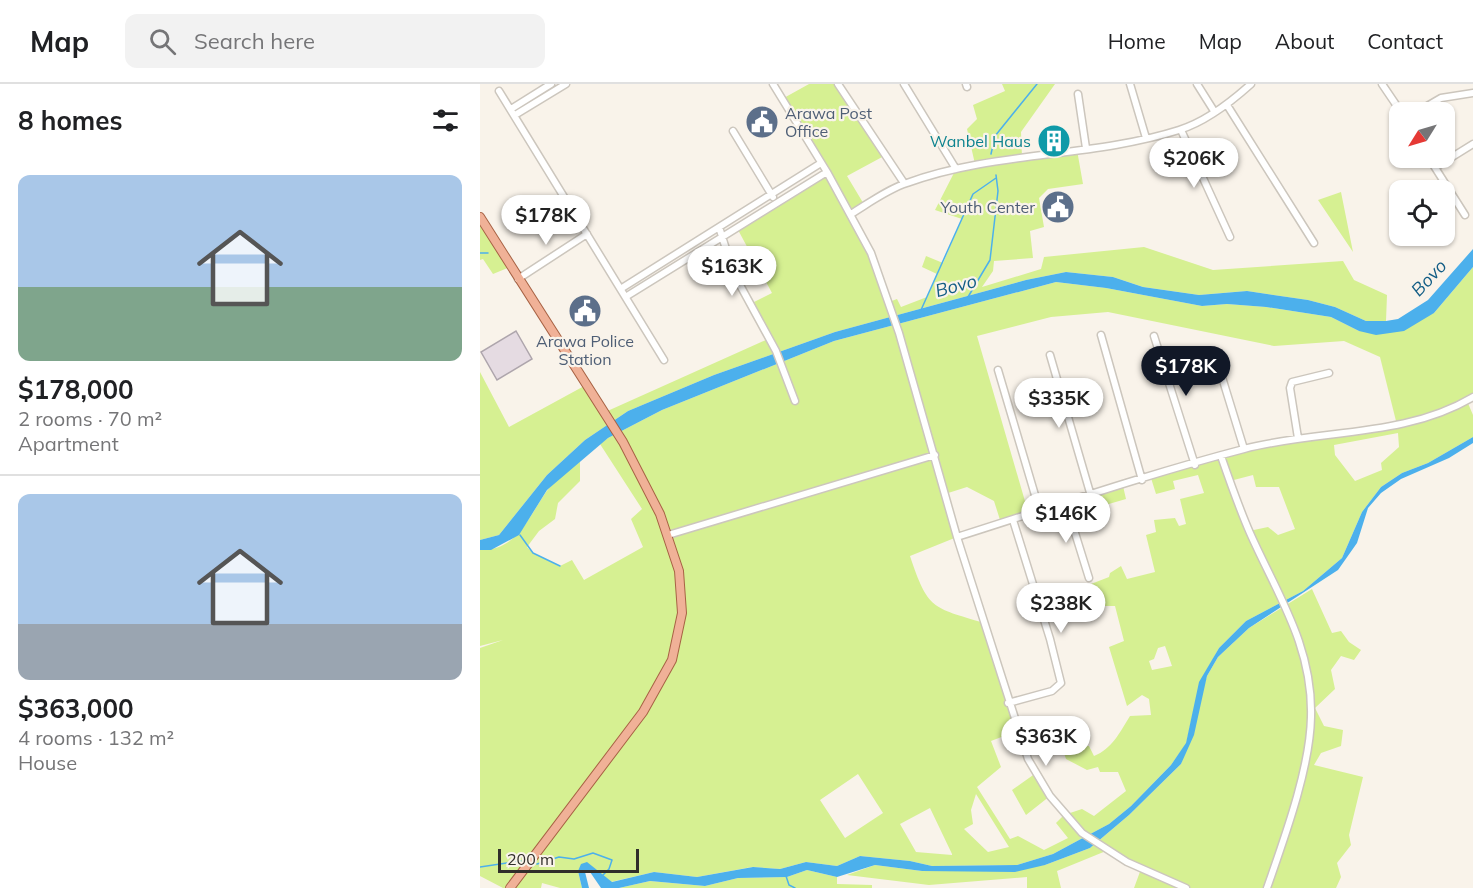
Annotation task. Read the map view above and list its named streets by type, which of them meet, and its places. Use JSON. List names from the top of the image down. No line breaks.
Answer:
{"water":["Bovo"],"places":{"public building":["Arawa Post Office","Youth Center","Arawa Police Station"],"building":["Wanbel Haus"]},"scale_bar":"200 m","north":"bottom left","page":{"header":"Map","search":"Search here","nav":["Home","Map","About","Contact"],"heading":"8 homes","price":["$206K","$178K","$163K","$178K","$335K","$146K","$238K","$363K"],"list":[{"name":"$178,000","note":"2 rooms · 70 m² · Apartment"},{"name":"$363,000","note":"4 rooms · 132 m² · House"}],"scale":"200 m"}}
